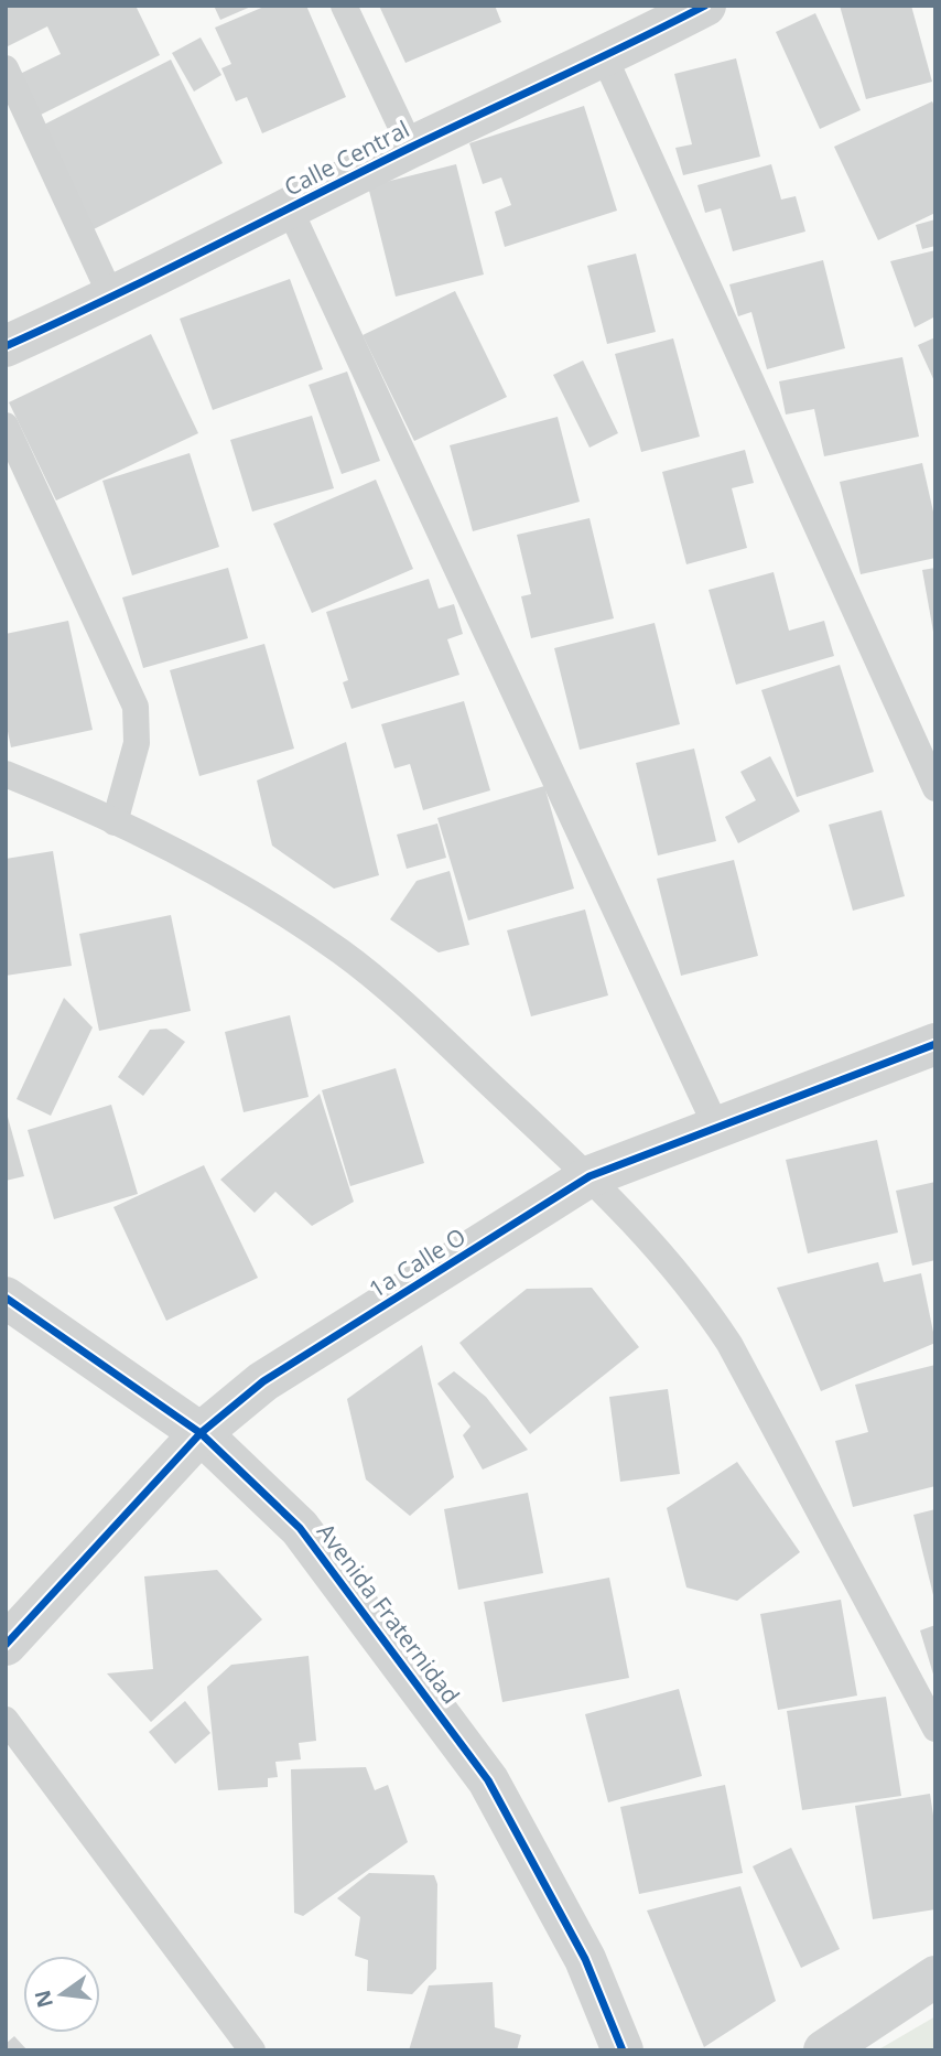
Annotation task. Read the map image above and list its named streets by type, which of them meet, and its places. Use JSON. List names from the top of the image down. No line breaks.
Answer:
{"streets":{"street":["Calle Central","1a Calle O","Avenida Fraternidad"]},"crossings":[["1a Calle O","Avenida Fraternidad"]],"north":"left"}
